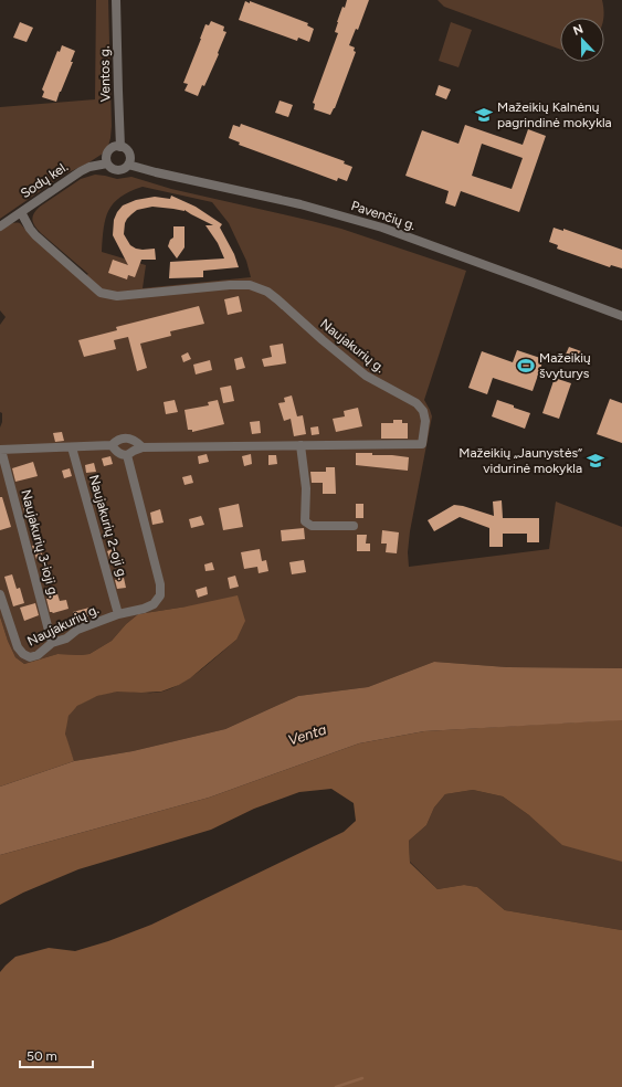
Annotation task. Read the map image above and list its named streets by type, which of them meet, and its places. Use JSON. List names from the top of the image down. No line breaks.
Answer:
{"streets":{"street":["Ventos g.","Sodų kel.","Pavenčių g.","Naujakurių g.","Naujakurių 2-oji g.","Naujakurių 3-ioji g."]},"crossings":[["Ventos g.","Sodų kel."],["Ventos g.","Pavenčių g."],["Sodų kel.","Pavenčių g."],["Sodų kel.","Naujakurių g."],["Naujakurių g.","Naujakurių 2-oji g."],["Naujakurių g.","Naujakurių 3-ioji g."]],"water":["Venta"],"places":{"school or university":["Mažeikių Kalnėnų pagrindinė mokykla","Mažeikių „Jaunystės“ vidurinė mokykla"],"sports":["Mažeikių švyturys"]},"scale_bar":"50 m","north":"top"}
